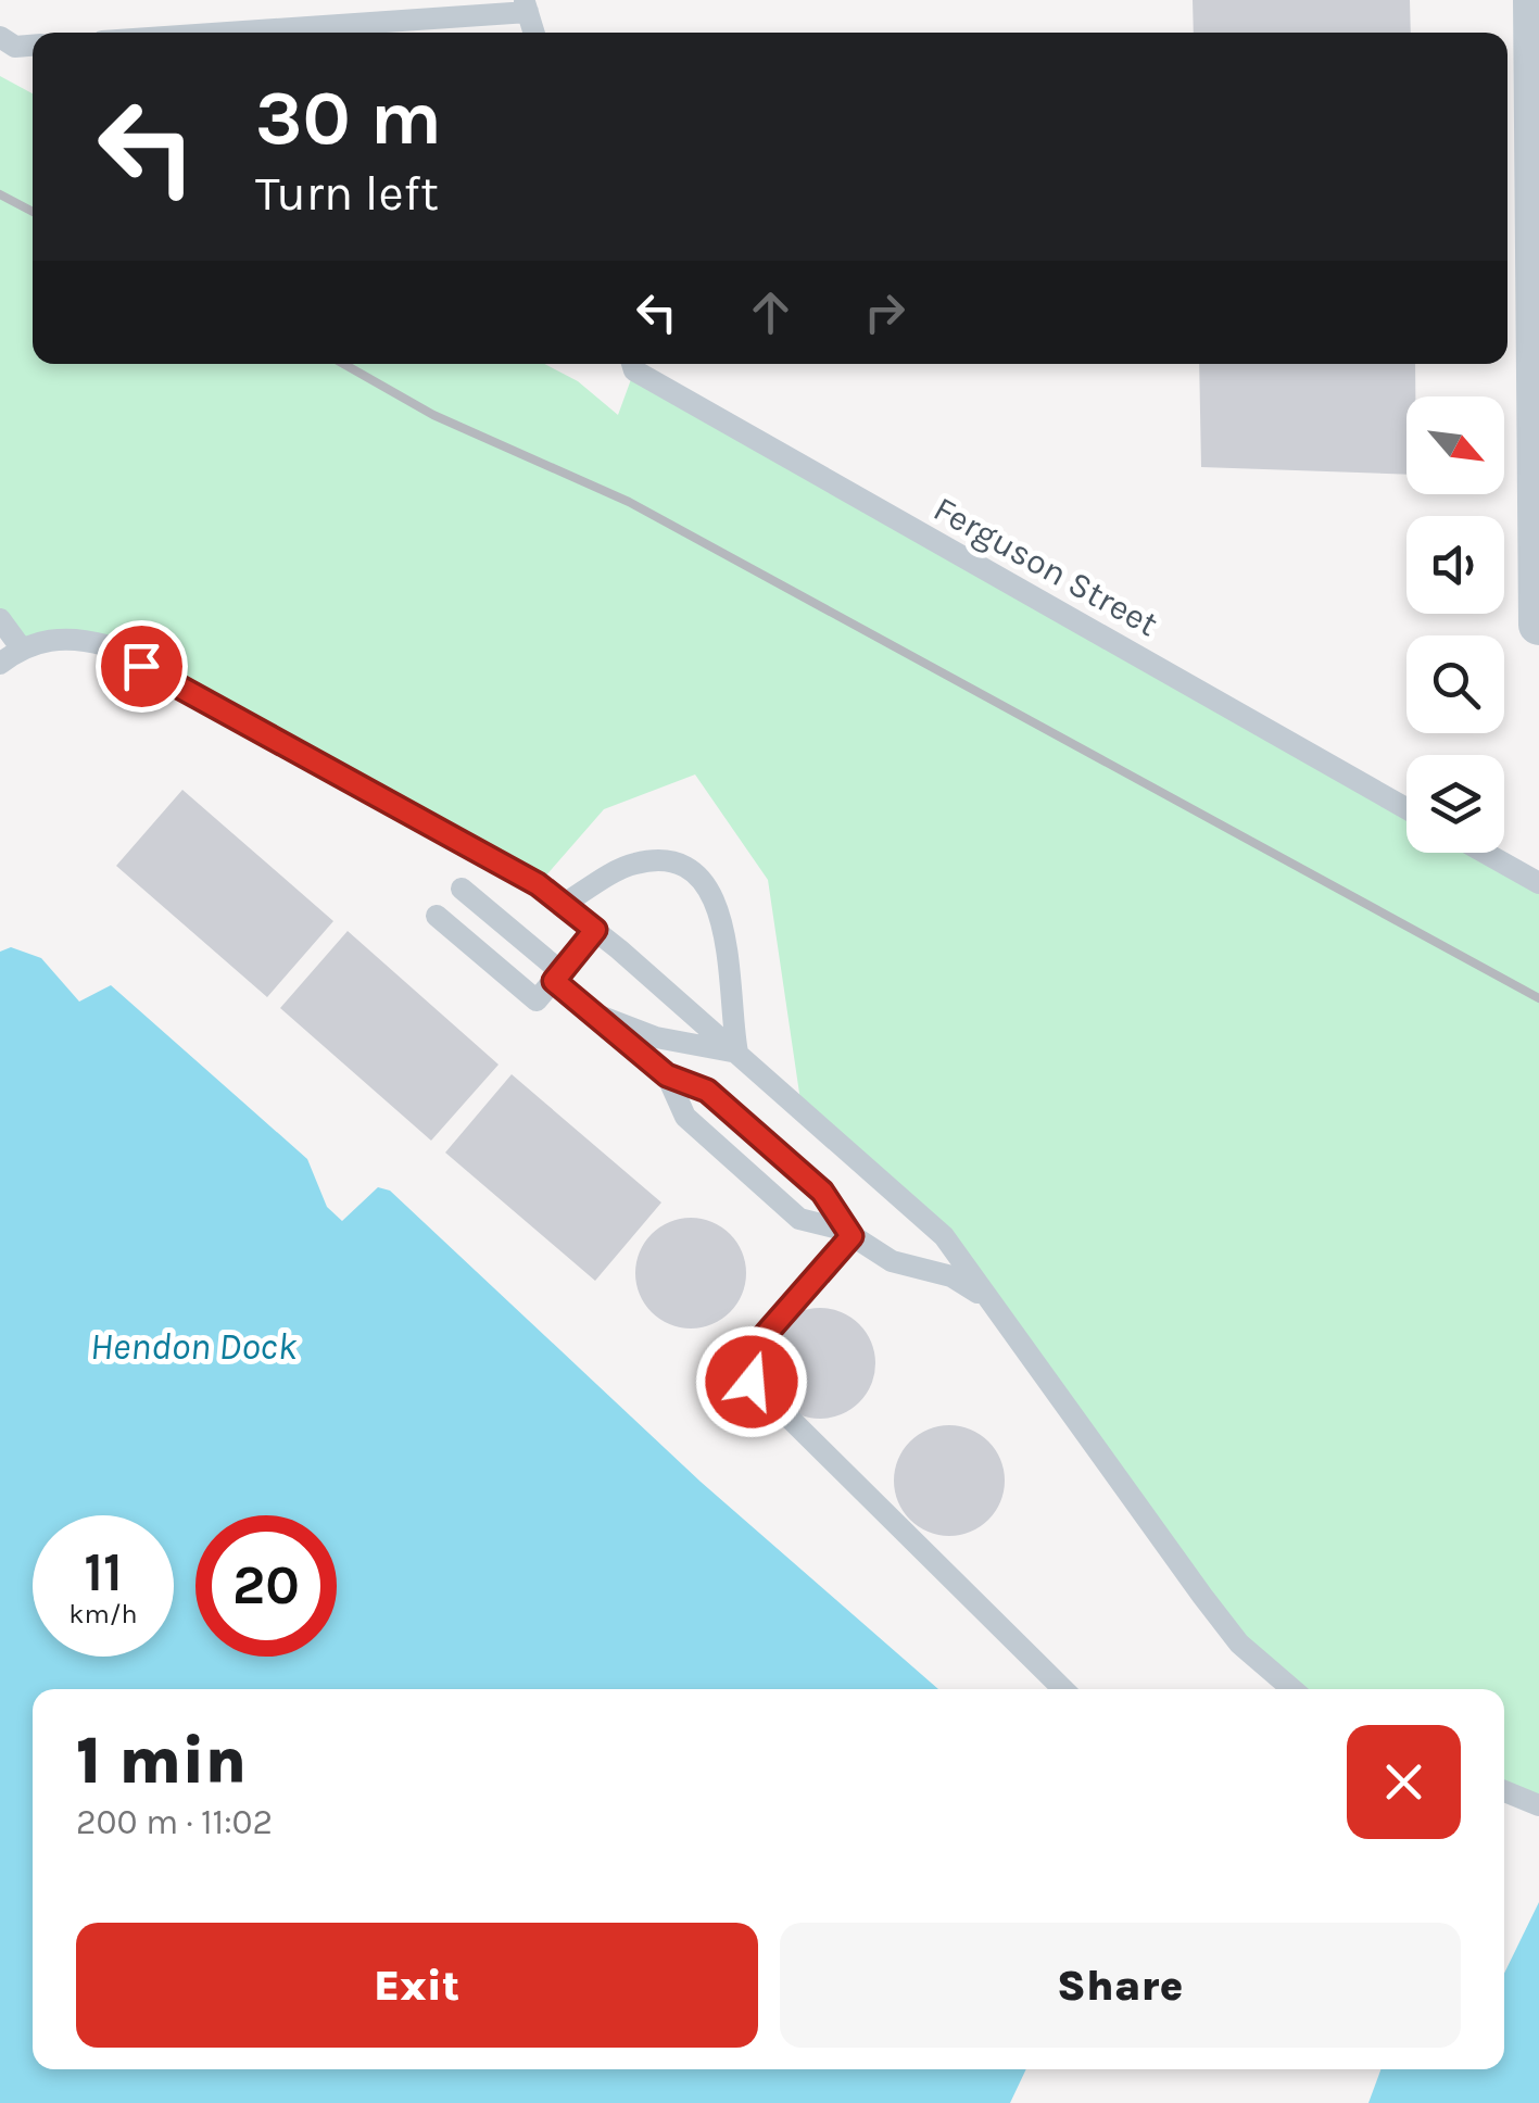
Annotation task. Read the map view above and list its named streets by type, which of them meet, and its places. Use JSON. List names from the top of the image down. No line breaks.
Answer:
{"streets":{"lane":["Ferguson Street"]},"water":["Hendon Dock"],"north":"bottom right","page":{"turn":["30 m","Turn left"],"speed":"11 km/h","limit":"20","heading":["1 min","200 m · 11:02"],"buttons":["Exit","Share"]}}
